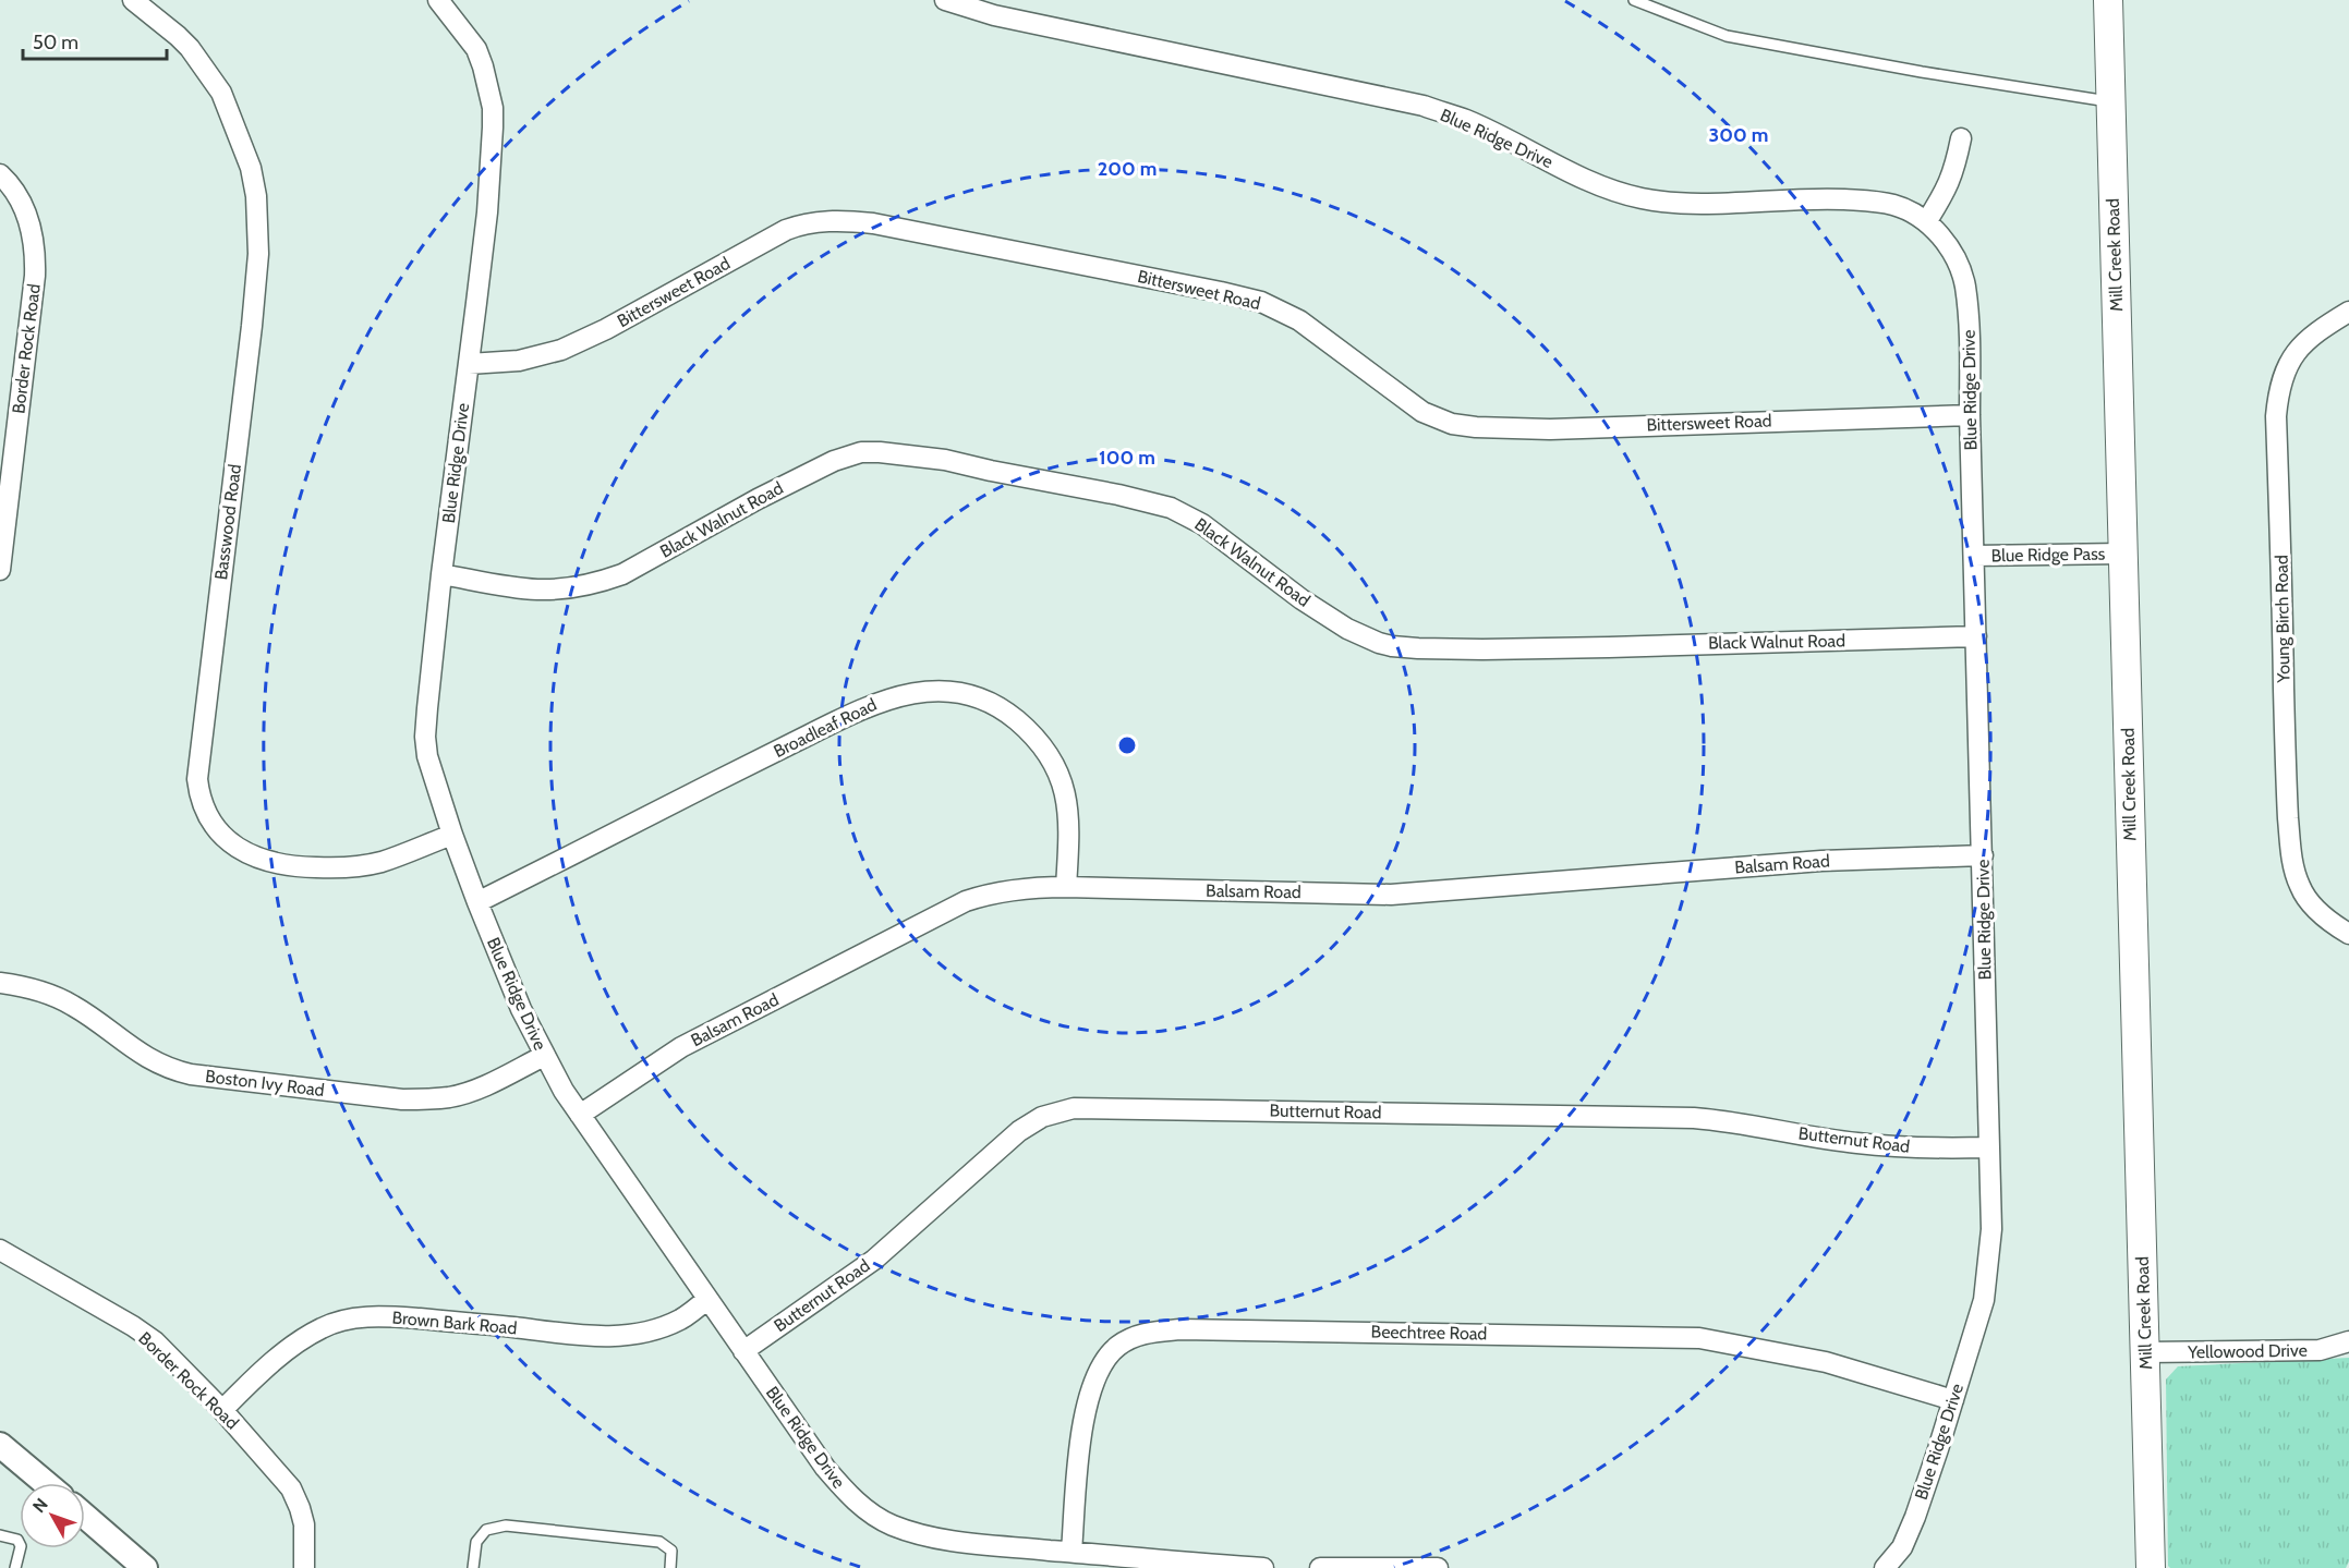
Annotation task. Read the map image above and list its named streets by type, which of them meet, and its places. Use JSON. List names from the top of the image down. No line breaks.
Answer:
{"streets":{"main road":["Mill Creek Road"],"street":["Blue Ridge Drive","Bittersweet Road","Border Rock Road","Black Walnut Road","Basswood Road","Blue Ridge Pass","Young Birch Road","Broadleaf Road","Balsam Road","Boston Ivy Road","Butternut Road","Brown Bark Road","Beechtree Road","Yellowood Drive"]},"crossings":[["Blue Ridge Drive","Bittersweet Road"],["Blue Ridge Drive","Black Walnut Road"],["Blue Ridge Drive","Basswood Road"],["Blue Ridge Drive","Blue Ridge Pass"],["Blue Ridge Drive","Broadleaf Road"],["Blue Ridge Drive","Balsam Road"],["Blue Ridge Drive","Boston Ivy Road"],["Blue Ridge Drive","Butternut Road"],["Blue Ridge Drive","Brown Bark Road"],["Blue Ridge Drive","Beechtree Road"],["Mill Creek Road","Blue Ridge Pass"],["Mill Creek Road","Yellowood Drive"],["Border Rock Road","Brown Bark Road"],["Broadleaf Road","Balsam Road"]],"scale_bar":"50 m","north":"top left","rings":["300 m","200 m","100 m"]}
